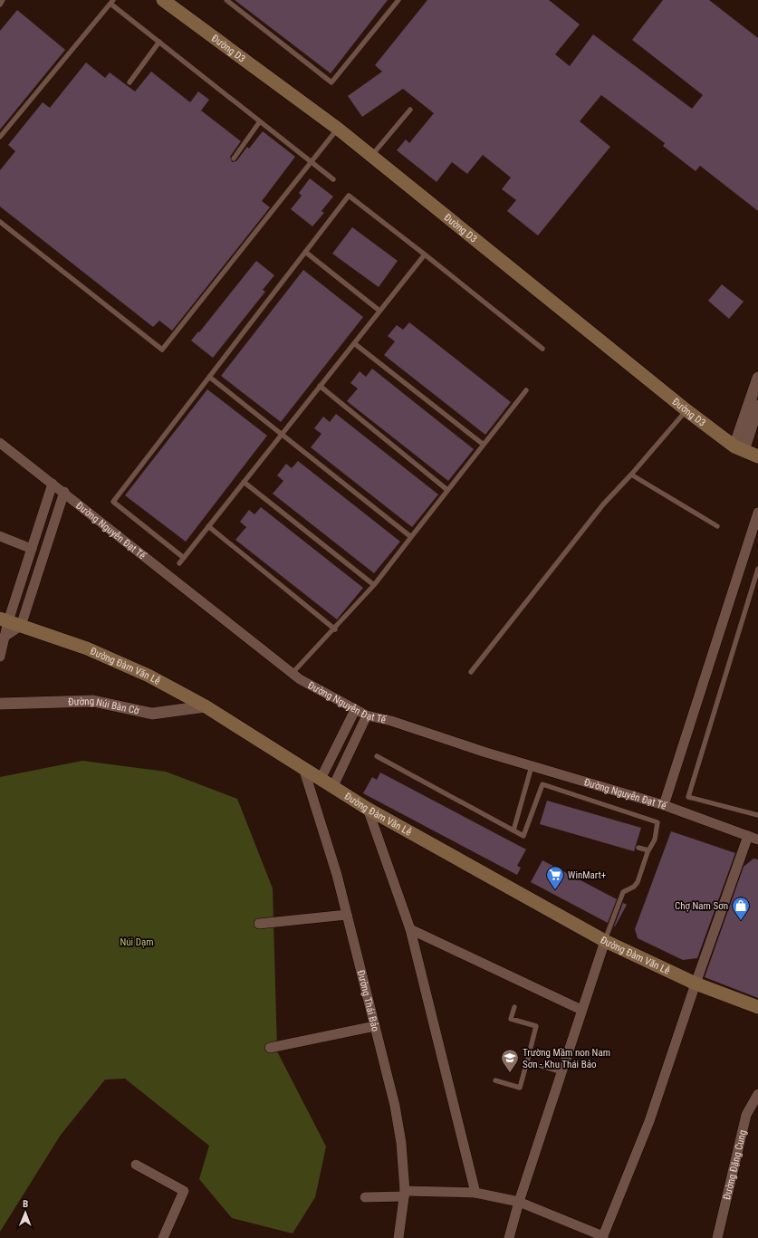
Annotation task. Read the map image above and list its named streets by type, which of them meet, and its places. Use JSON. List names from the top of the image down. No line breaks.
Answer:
{"streets":{"main road":["Đường D3","Đường Đàm Văn Lễ"],"street":["Đường Nguyễn Đạt Tế","Đường Núi Bàn Cờ","Đường Thái Bảo","Đường Đặng Cung"]},"crossings":[["Đường Đàm Văn Lễ","Đường Núi Bàn Cờ"],["Đường Đàm Văn Lễ","Đường Thái Bảo"]],"parks":["Núi Dạm"],"places":{"supermarket":["WinMart+"],"shop":["Chợ Nam Sơn"],"school or university":["Trường Mầm non Nam Sơn - Khu Thái Bảo"]},"north":"top"}
